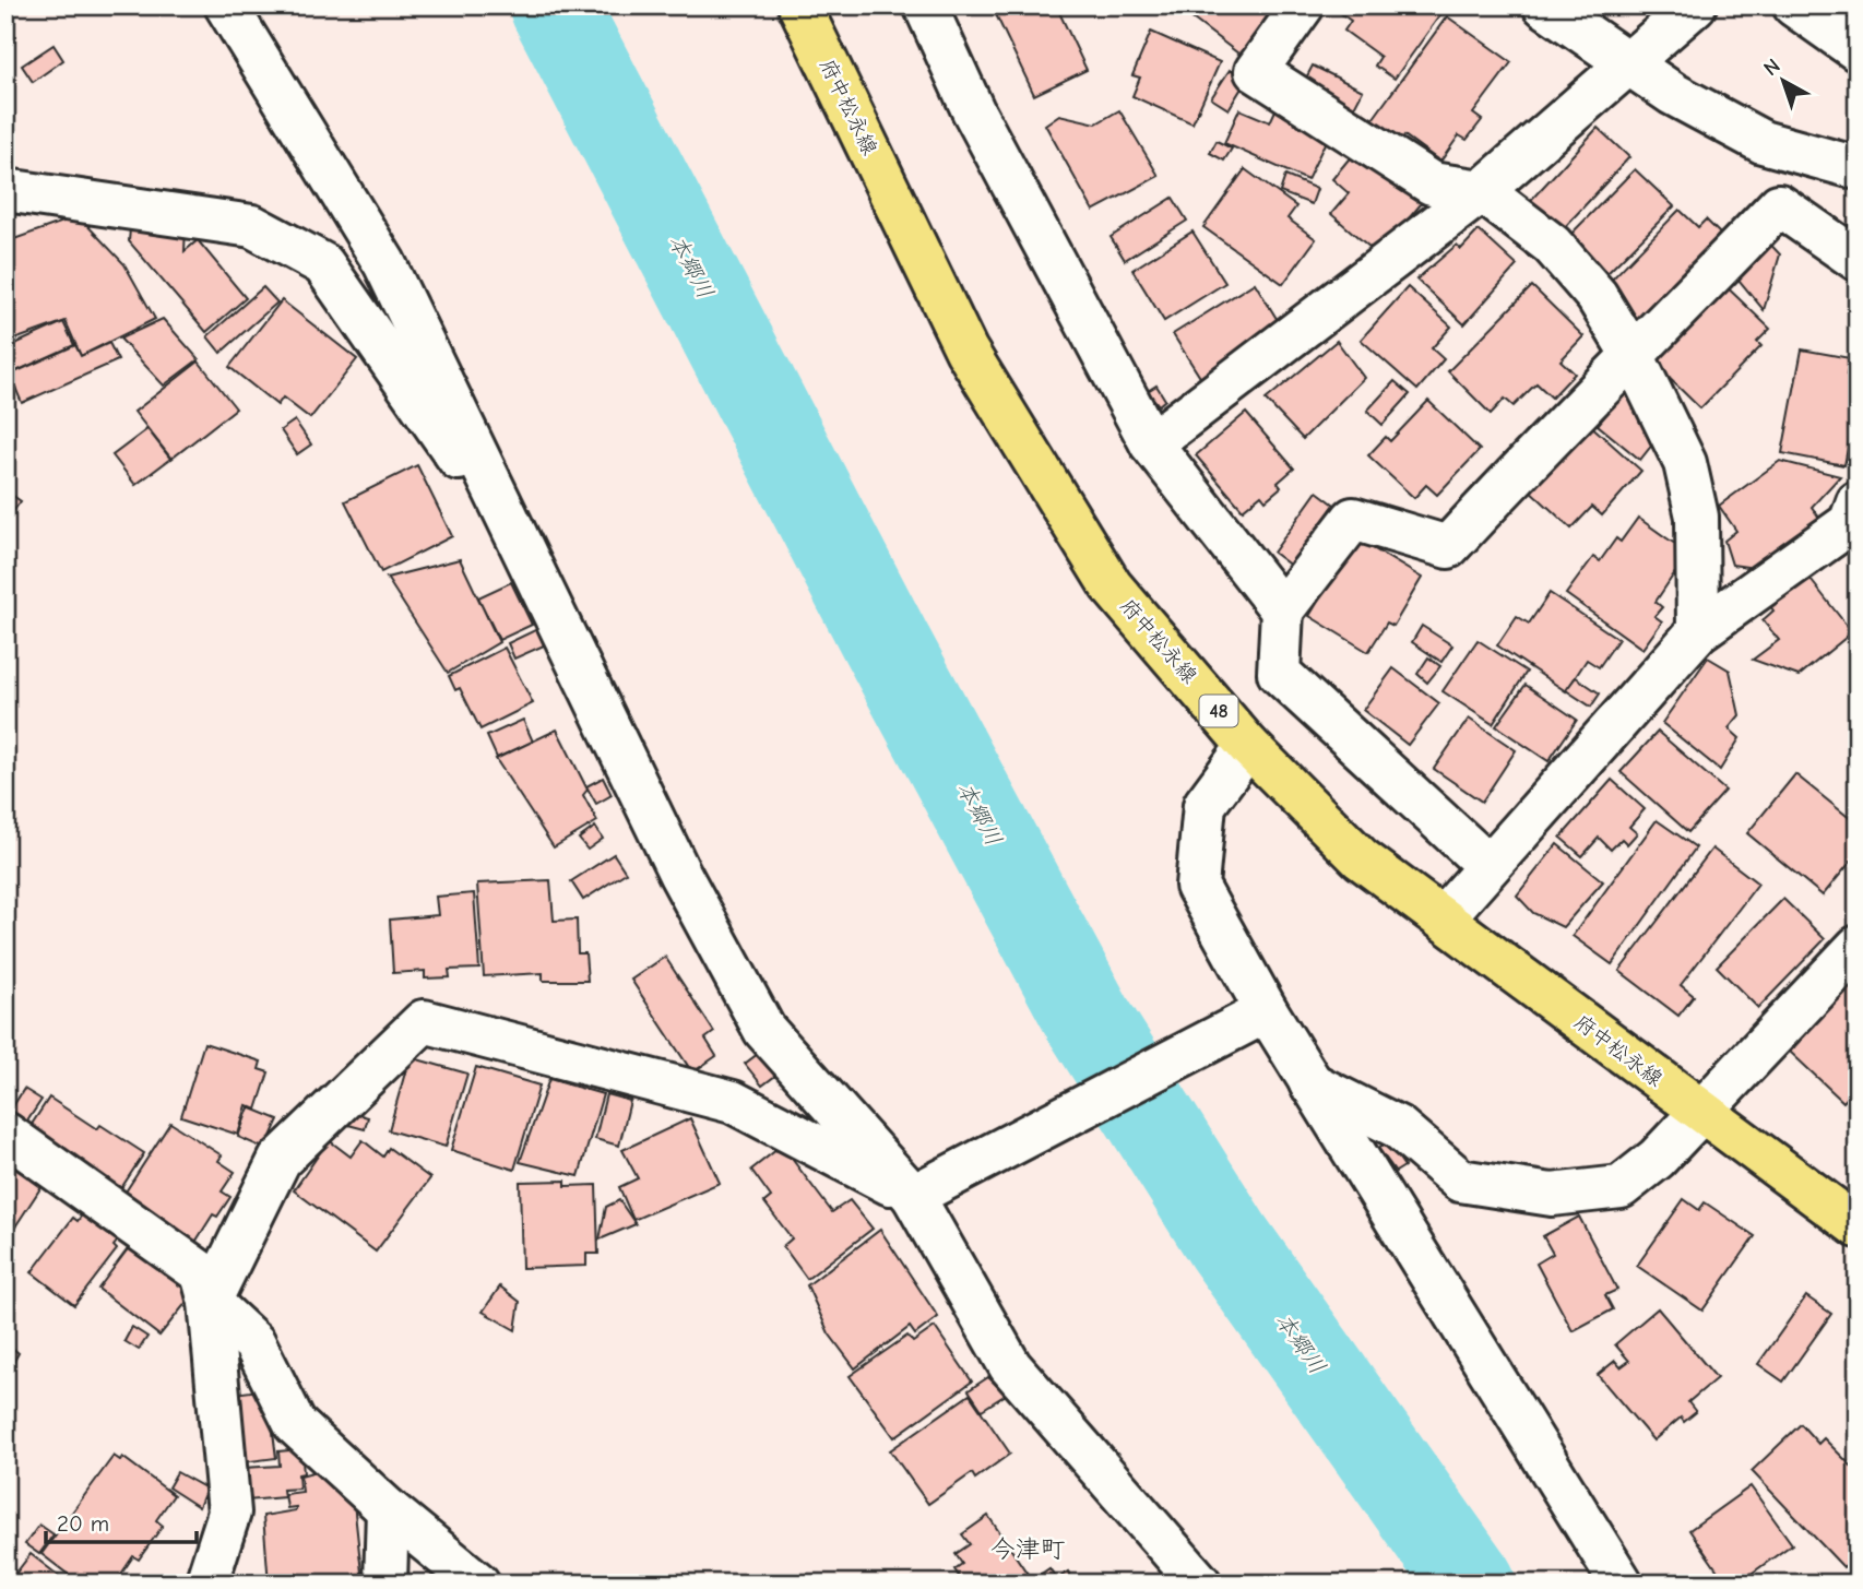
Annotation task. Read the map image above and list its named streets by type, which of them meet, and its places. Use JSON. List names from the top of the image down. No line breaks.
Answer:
{"streets":{"main road":["府中松永線","48"]},"districts":["今津町"],"water":["本郷川"],"scale_bar":"20 m","north":"top left"}
